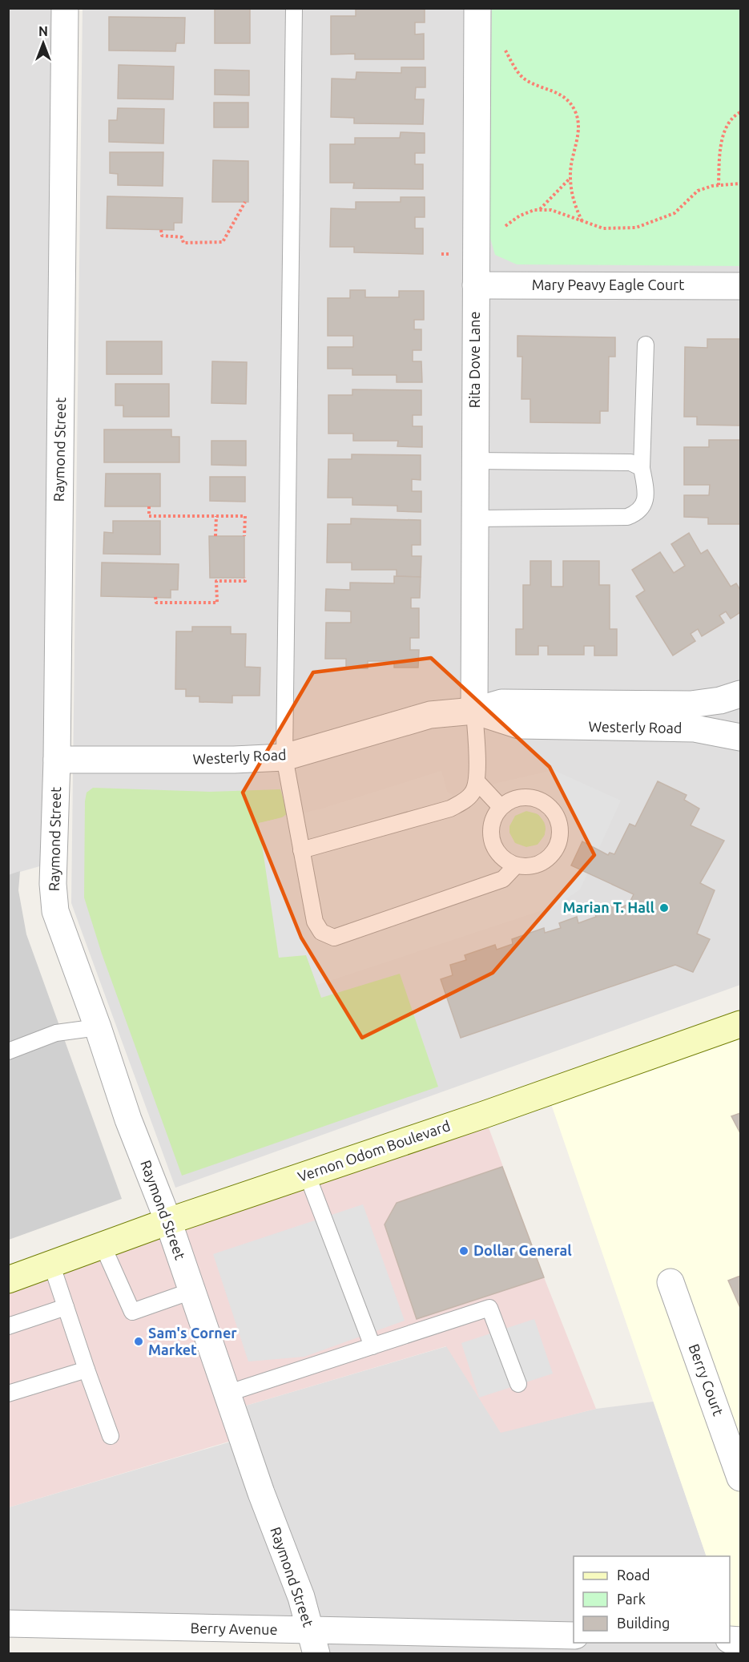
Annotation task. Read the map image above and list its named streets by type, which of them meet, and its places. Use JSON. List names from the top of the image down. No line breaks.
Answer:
{"streets":{"main road":["Vernon Odom Boulevard"],"street":["Mary Peavy Eagle Court","Rita Dove Lane","Raymond Street","Westerly Road","Berry Court","Berry Avenue"]},"crossings":[["Mary Peavy Eagle Court","Rita Dove Lane"],["Rita Dove Lane","Westerly Road"],["Raymond Street","Westerly Road"],["Raymond Street","Vernon Odom Boulevard"],["Raymond Street","Berry Avenue"]],"places":["Marian T. Hall","Dollar General","Sam's Corner Market"],"legend":["Road","Park","Building"],"north":"top"}
